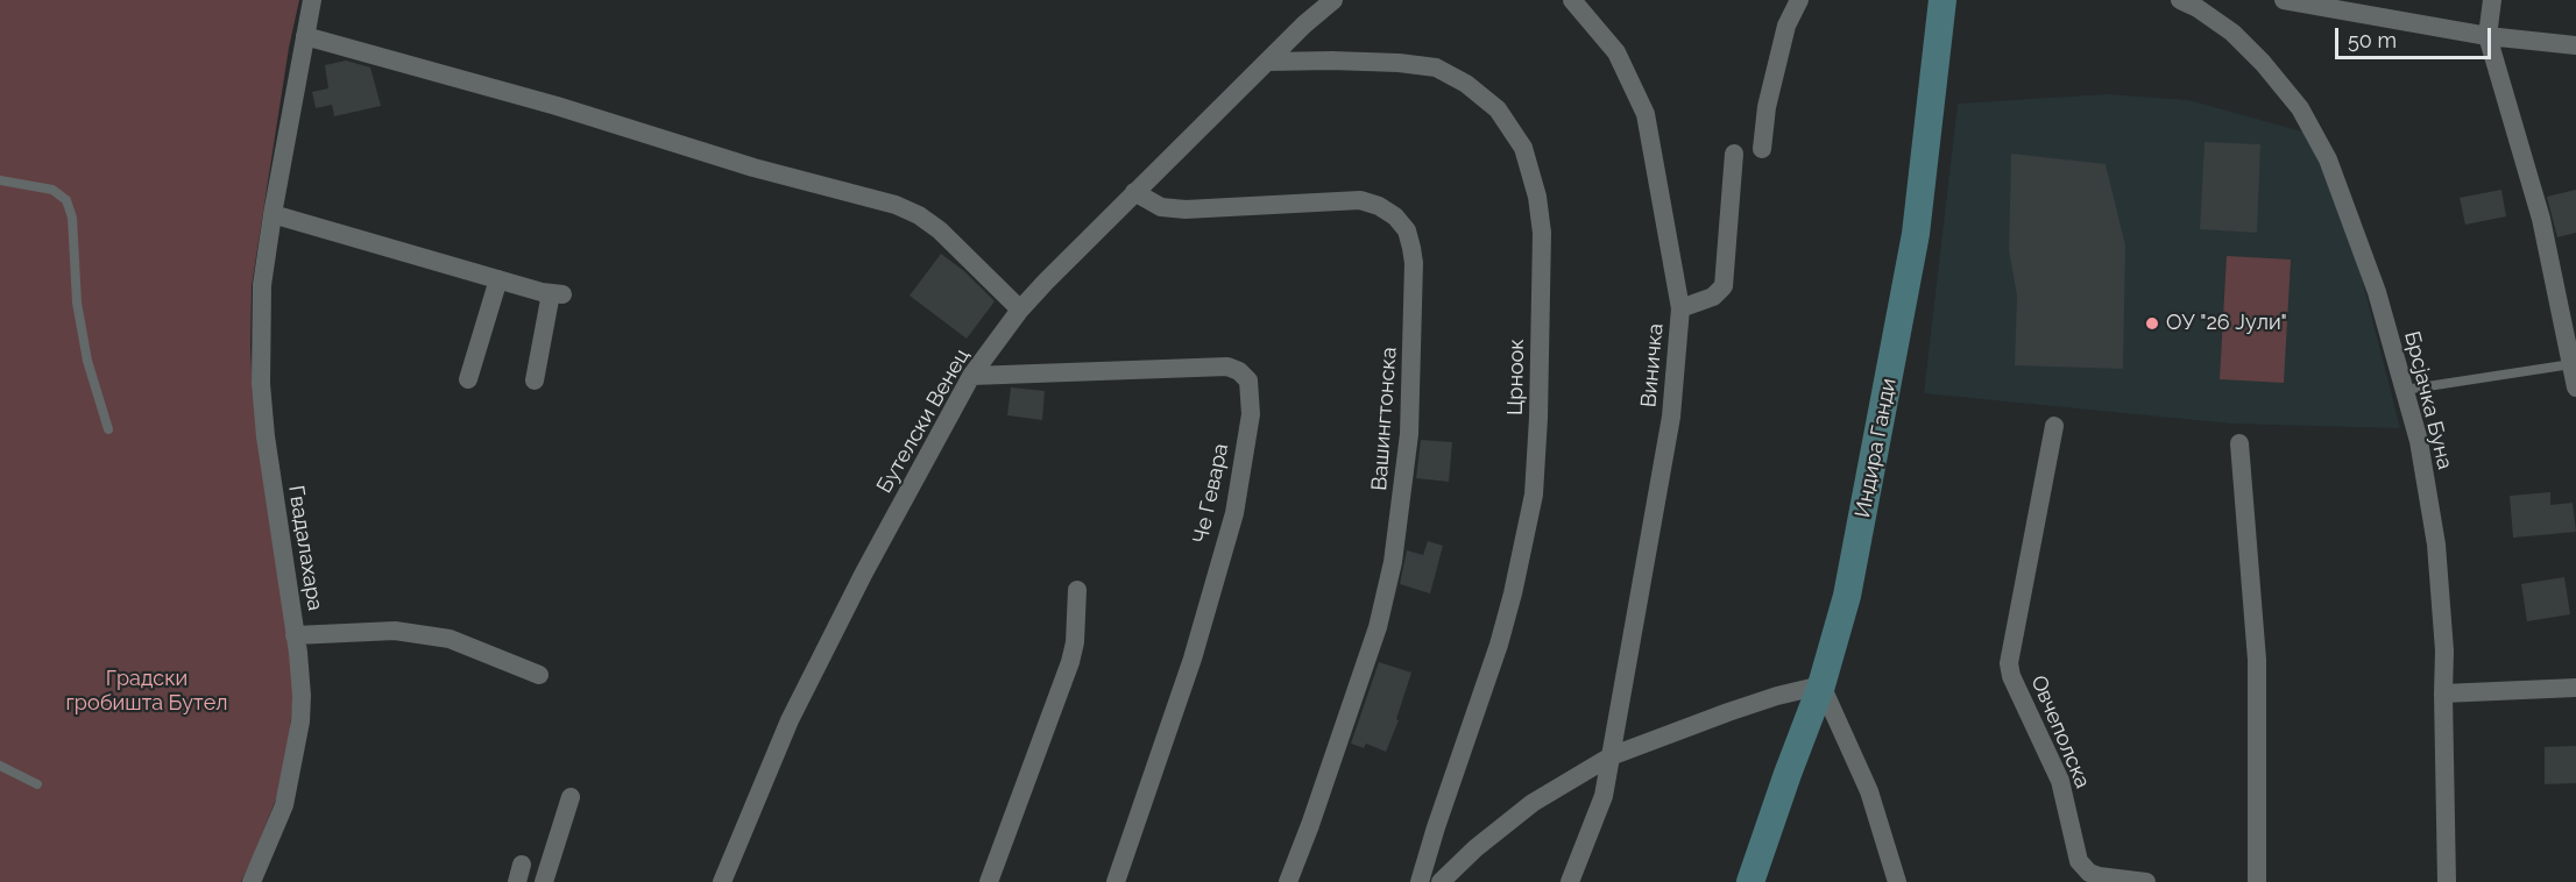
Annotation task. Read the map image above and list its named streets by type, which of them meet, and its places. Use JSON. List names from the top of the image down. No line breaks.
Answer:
{"streets":{"street":["Виничка","Црноок","Брсјачка Буна","Вашингтонска","Бутелски Венец","Индира Ганди","Че Гевара","Гвадалахара","Овчеполска"]},"crossings":[["Црноок","Бутелски Венец"],["Вашингтонска","Бутелски Венец"],["Бутелски Венец","Че Гевара"]],"parks":["Градски гробишта Бутел"],"places":["ОУ \"26 Јули\""],"scale_bar":"50 m"}
